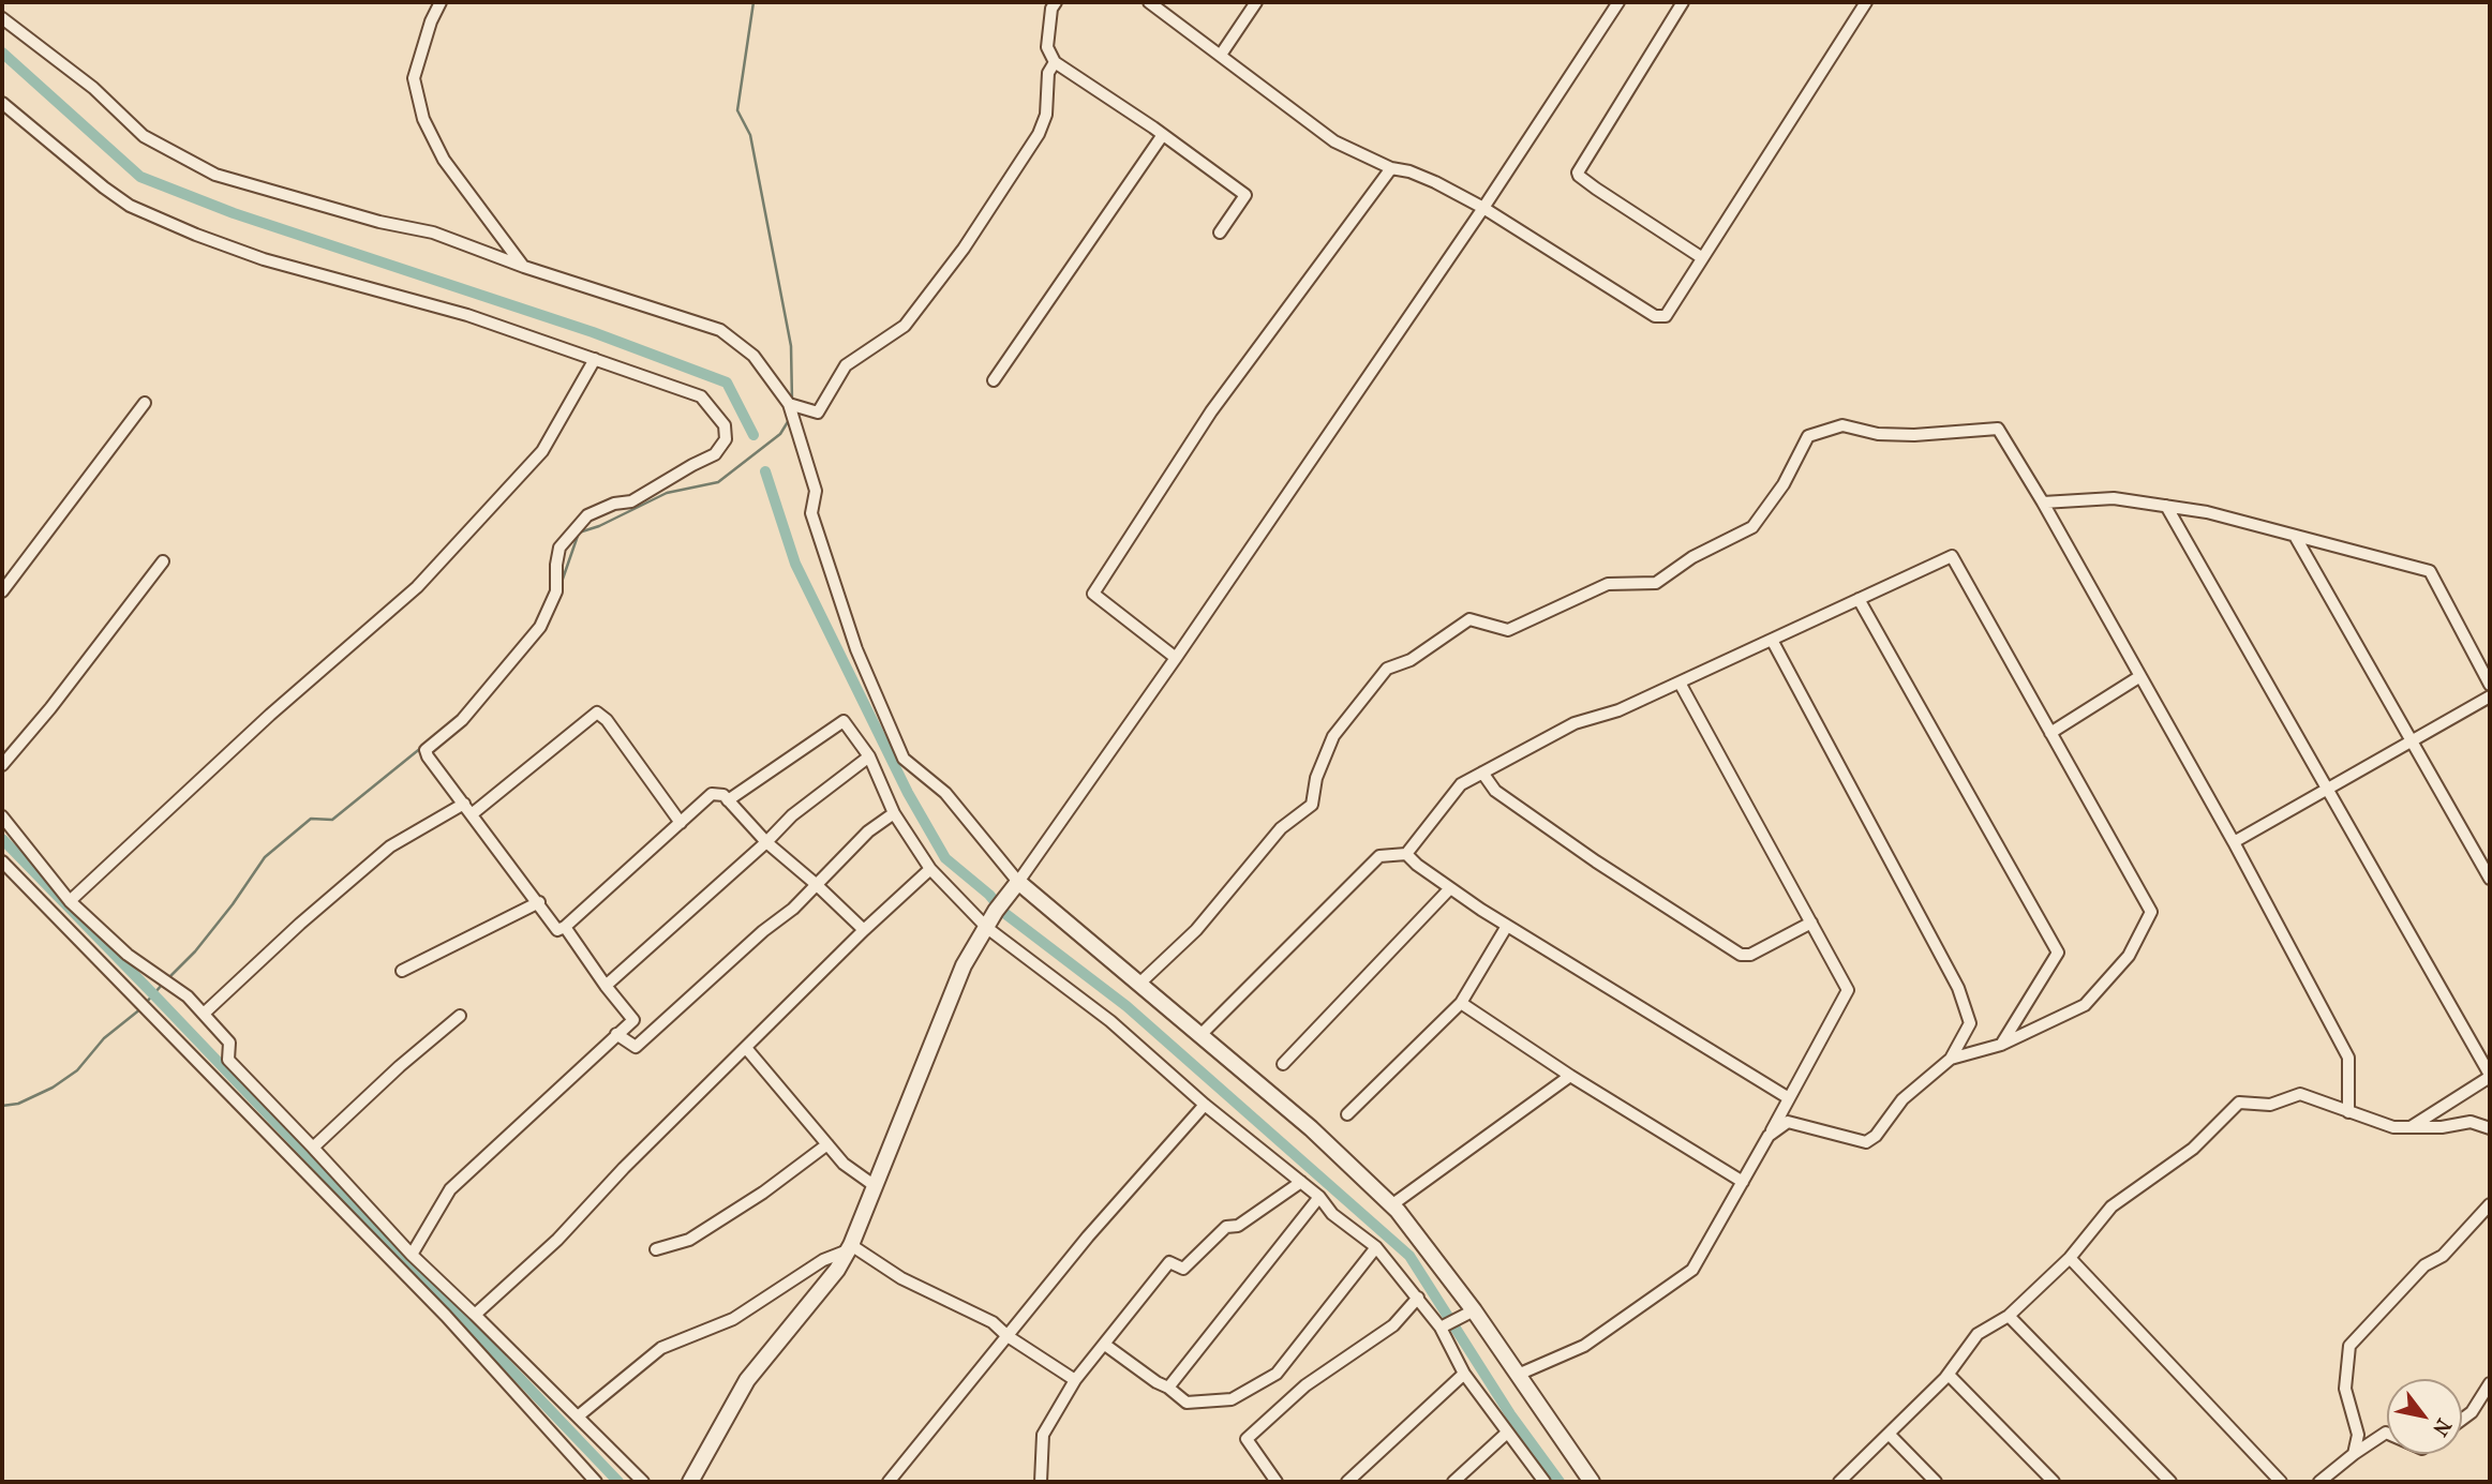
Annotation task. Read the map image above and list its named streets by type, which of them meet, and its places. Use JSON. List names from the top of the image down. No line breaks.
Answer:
{"north":"bottom right"}
